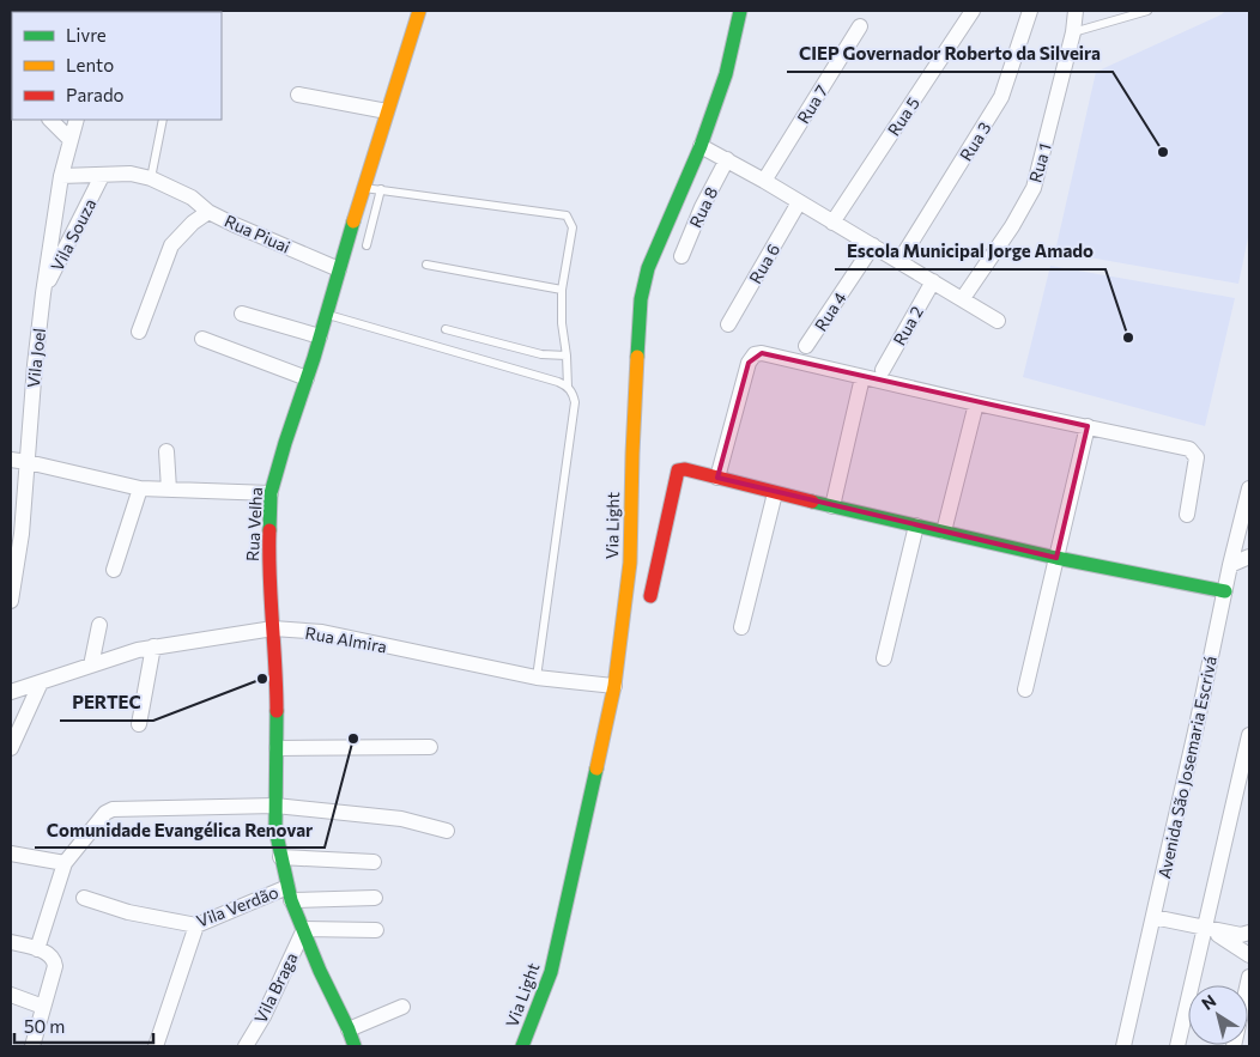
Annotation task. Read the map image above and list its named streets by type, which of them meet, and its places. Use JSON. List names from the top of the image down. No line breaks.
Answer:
{"streets":{"street":["Rua 7","Rua 5","Rua 3","Rua 1","Rua 8","Rua Piuai","Vila Souza","Rua 6","Rua 4","Rua 2","Vila Joel","Rua Velha","Via Light","Rua Almira","Avenida São Josemaria Escrivá","Vila Verdão","Vila Braga"]},"crossings":[["Rua Piuai","Rua Velha"],["Vila Souza","Vila Joel"],["Rua Velha","Rua Almira"],["Rua Velha","Vila Verdão"],["Rua Velha","Vila Braga"],["Via Light","Rua Almira"]],"places":["CIEP Governador Roberto da Silveira","Escola Municipal Jorge Amado","PERTEC","Comunidade Evangélica Renovar"],"legend":["Livre","Lento","Parado"],"scale_bar":"50 m","north":"top left"}
